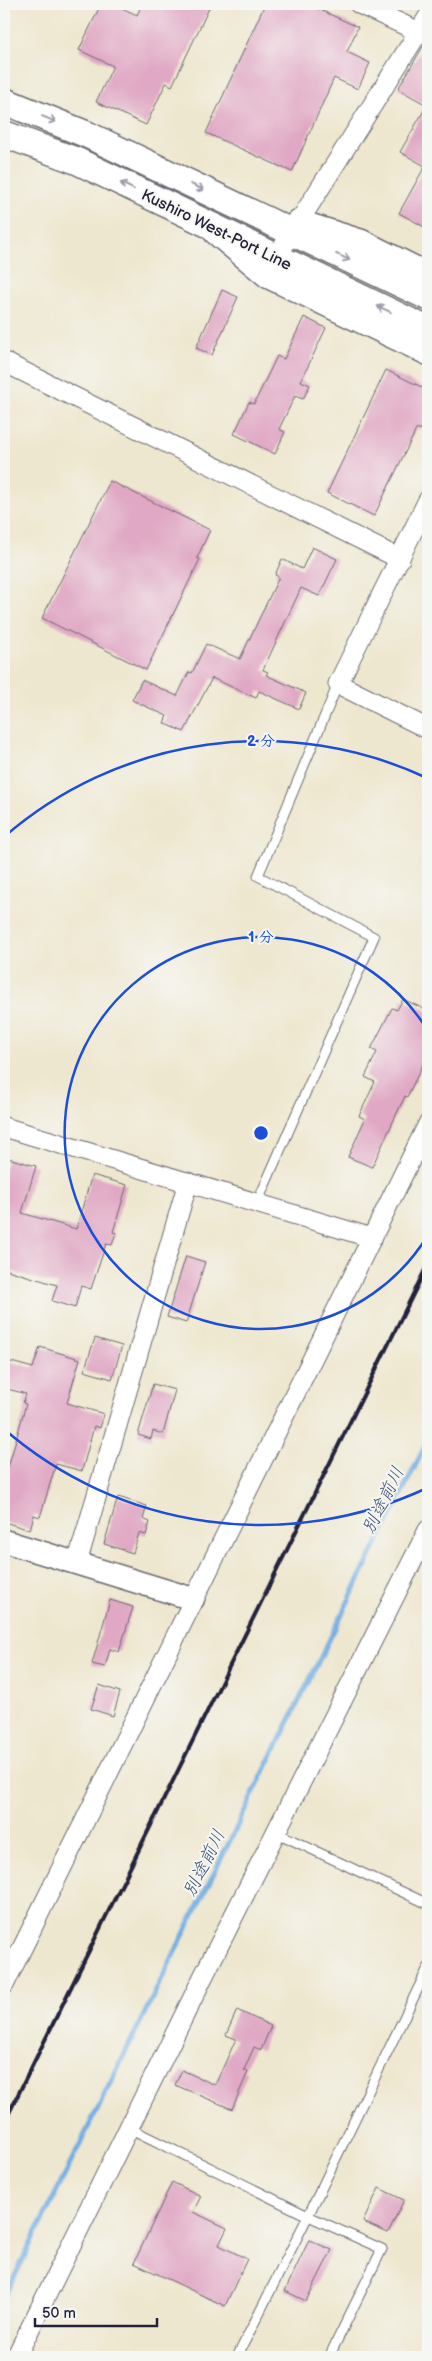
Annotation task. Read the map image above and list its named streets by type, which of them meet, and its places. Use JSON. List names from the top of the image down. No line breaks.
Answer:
{"streets":{"main road":["Kushiro West-Port Line"]},"water":["別途前川"],"scale_bar":"50 m","rings":["2 分","1 分"]}
